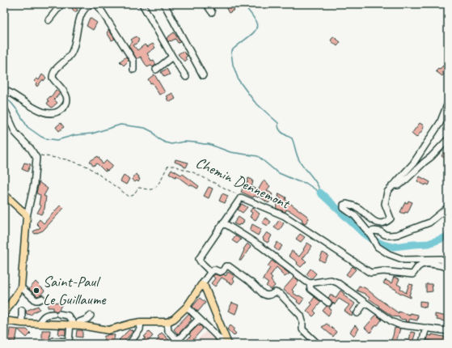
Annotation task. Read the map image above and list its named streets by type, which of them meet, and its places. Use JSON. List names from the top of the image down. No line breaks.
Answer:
{"streets":{"street":["Chemin Dennemont"]},"places":["Saint-Paul Le Guillaume"]}
